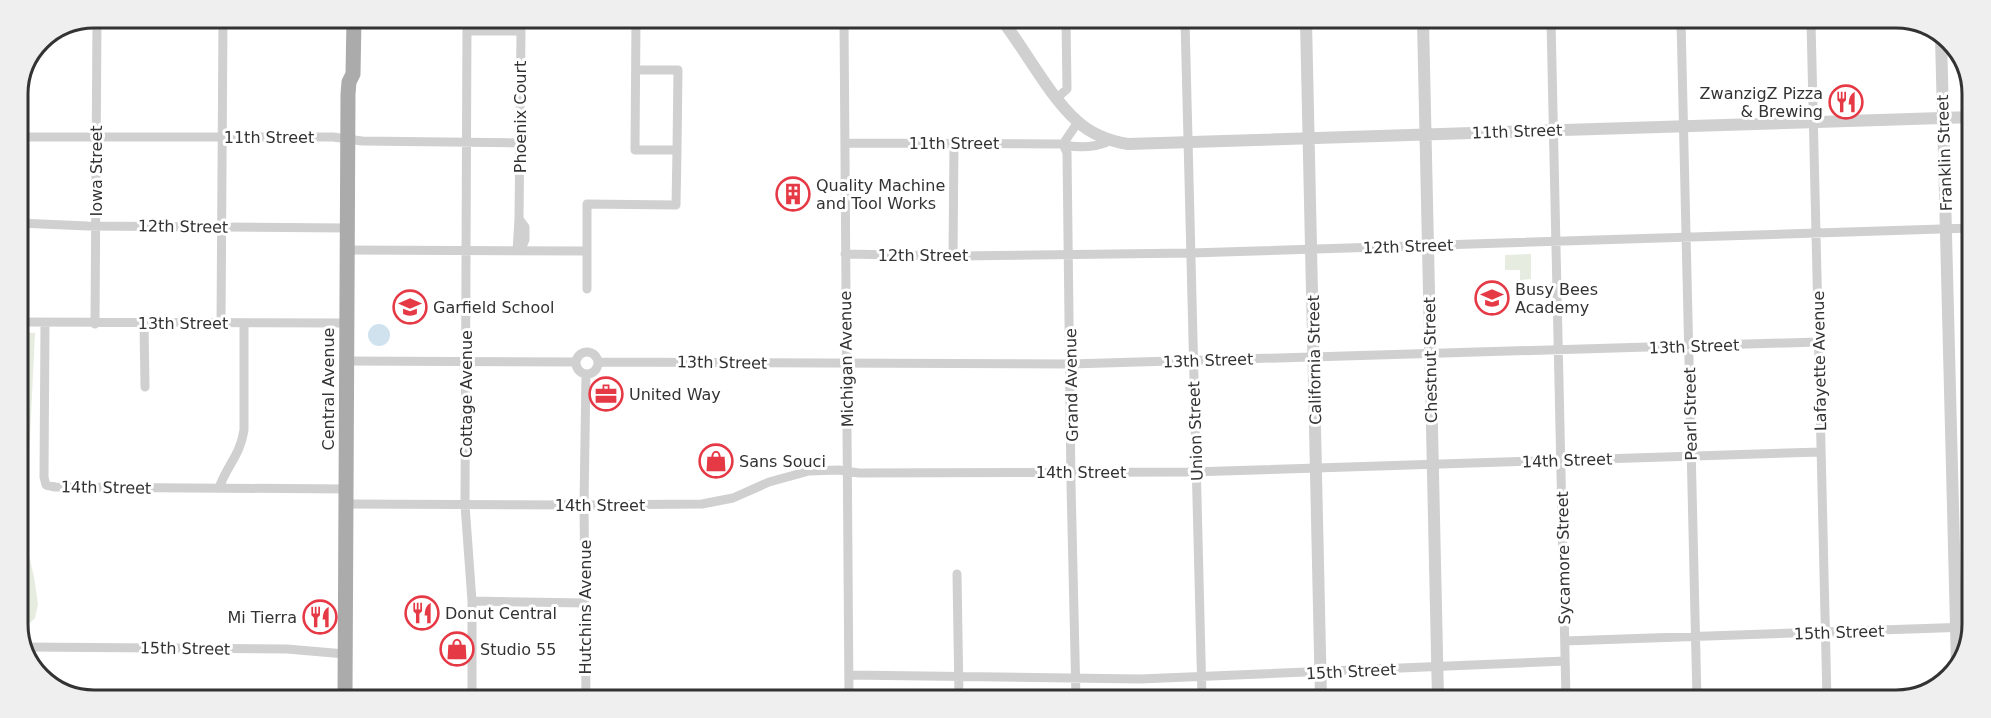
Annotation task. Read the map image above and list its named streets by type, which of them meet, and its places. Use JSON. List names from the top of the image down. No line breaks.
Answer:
{"streets":{"main road":["Central Avenue"],"street":["Phoenix Court","11th Street","Franklin Street","Iowa Street","12th Street","13th Street","Michigan Avenue","California Street","Chestnut Street","Lafayette Avenue","Grand Avenue","Cottage Avenue","Pearl Street","Union Street","14th Street","Sycamore Street","Hutchins Avenue","15th Street"]},"crossings":[["Phoenix Court","11th Street"],["Phoenix Court","Cottage Avenue"],["11th Street","Franklin Street"],["11th Street","Iowa Street"],["11th Street","Michigan Avenue"],["11th Street","California Street"],["11th Street","Chestnut Street"],["11th Street","Lafayette Avenue"],["11th Street","Grand Avenue"],["11th Street","Central Avenue"],["11th Street","Cottage Avenue"],["11th Street","Pearl Street"],["11th Street","Union Street"],["11th Street","Sycamore Street"],["Franklin Street","12th Street"],["Franklin Street","15th Street"],["Iowa Street","12th Street"],["Iowa Street","13th Street"],["12th Street","Michigan Avenue"],["12th Street","California Street"],["12th Street","Chestnut Street"],["12th Street","Lafayette Avenue"],["12th Street","Grand Avenue"],["12th Street","Central Avenue"],["12th Street","Pearl Street"],["12th Street","Union Street"],["12th Street","Sycamore Street"],["13th Street","Michigan Avenue"],["13th Street","California Street"],["13th Street","Chestnut Street"],["13th Street","Lafayette Avenue"],["13th Street","Grand Avenue"],["13th Street","Central Avenue"],["13th Street","Pearl Street"],["13th Street","Union Street"],["13th Street","14th Street"],["13th Street","Sycamore Street"],["13th Street","Hutchins Avenue"],["Michigan Avenue","14th Street"],["Michigan Avenue","15th Street"],["California Street","14th Street"],["California Street","15th Street"],["Chestnut Street","14th Street"],["Chestnut Street","15th Street"],["Lafayette Avenue","14th Street"],["Lafayette Avenue","15th Street"],["Grand Avenue","14th Street"],["Grand Avenue","15th Street"],["Central Avenue","14th Street"],["Central Avenue","15th Street"],["Cottage Avenue","14th Street"],["Pearl Street","14th Street"],["Pearl Street","15th Street"],["Union Street","14th Street"],["Union Street","15th Street"],["14th Street","Sycamore Street"],["14th Street","Hutchins Avenue"],["Sycamore Street","15th Street"]],"places":{"restaurant":["ZwanzigZ Pizza & Brewing","Donut Central","Mi Tierra"],"building":["Quality Machine and Tool Works"],"school or university":["Busy Bees Academy","Garfield School"],"office":["United Way"],"shop":["Sans Souci","Studio 55"]}}
